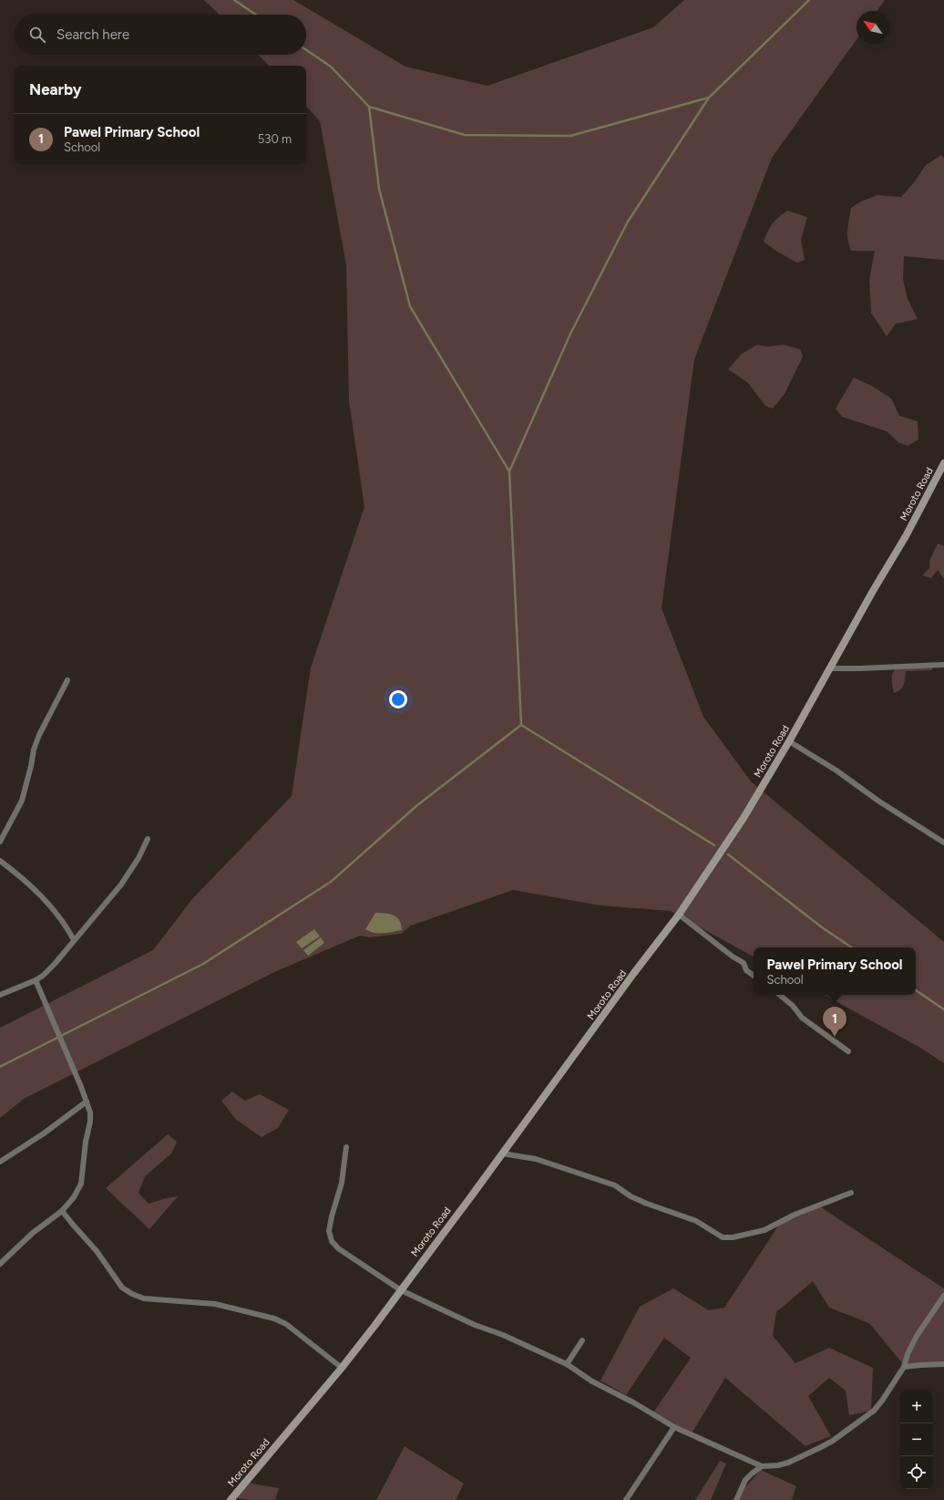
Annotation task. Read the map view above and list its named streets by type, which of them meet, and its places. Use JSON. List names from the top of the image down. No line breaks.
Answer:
{"streets":{"main road":["Moroto Road"]},"north":"top left","page":{"search":"Search here","heading":"Nearby","list":[{"mark":"1","name":"Pawel Primary School","note":"School","value":"530 m"}],"popup":["Pawel Primary School","School"],"pins":"1","map_buttons":["+","−"]}}
